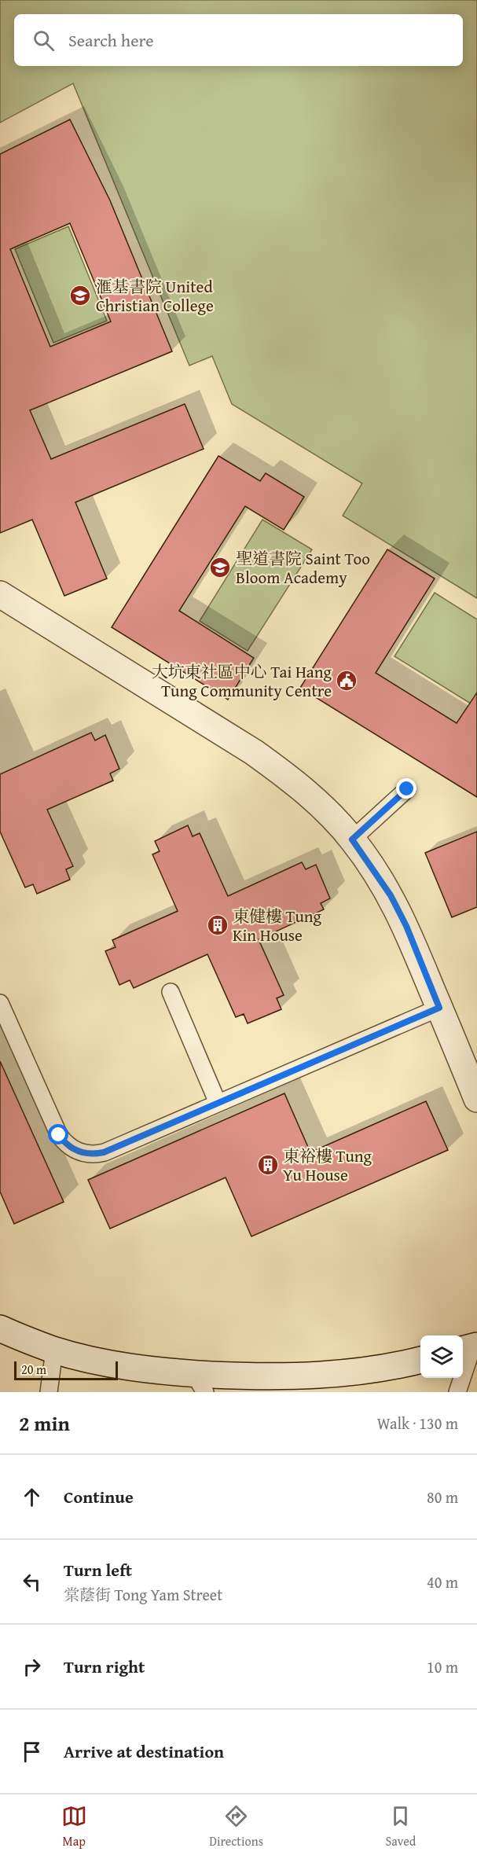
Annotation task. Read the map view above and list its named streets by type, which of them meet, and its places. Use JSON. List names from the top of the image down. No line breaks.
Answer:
{"places":{"school or university":["滙基書院 United Christian College","聖道書院 Saint Too Bloom Academy"],"public building":["大坑東社區中心 Tai Hang Tung Community Centre"],"building":["東健樓 Tung Kin House","東裕樓 Tung Yu House"]},"scale_bar":"20 m","page":{"search":"Search here","scale":"20 m","heading":["2 min","Walk · 130 m"],"list":[["Continue","80 m"],["Turn left","棠蔭街 Tong Yam Street","40 m"],["Turn right","10 m"],"Arrive at destination"],"nav":["Map","Directions","Saved"]}}
